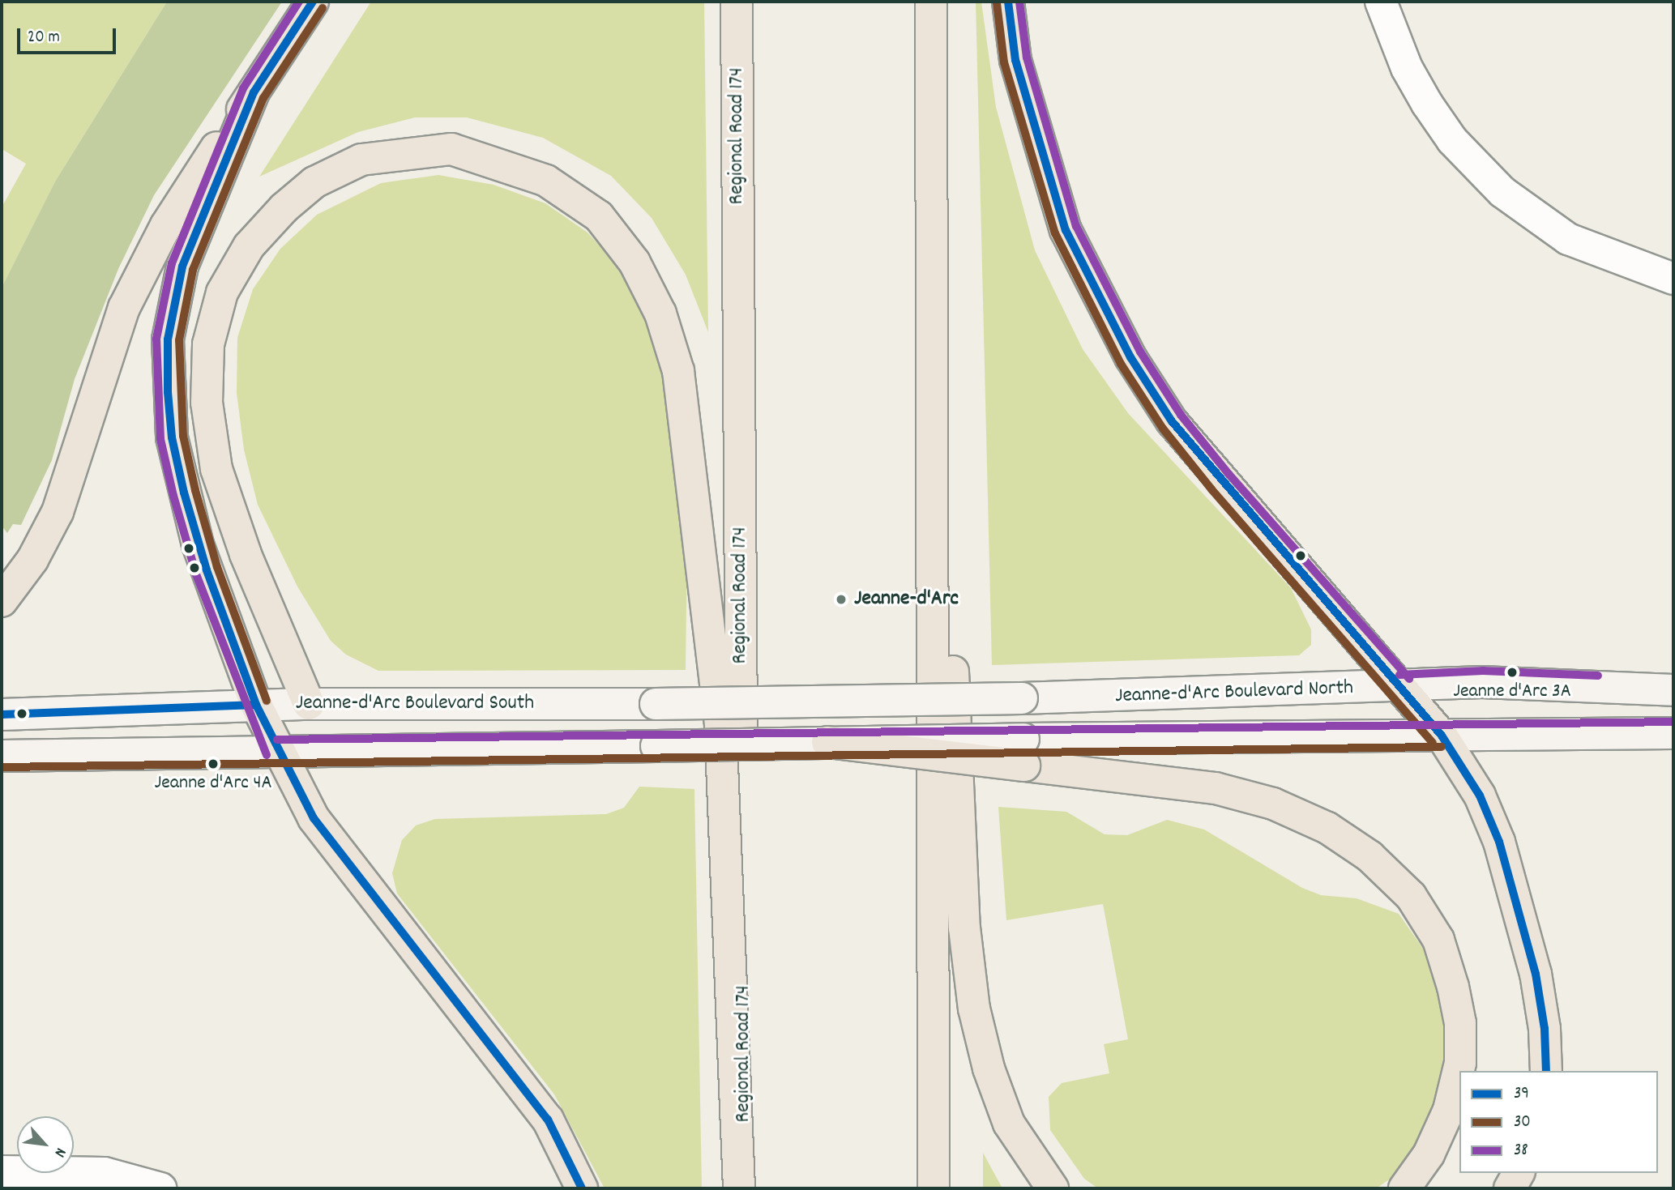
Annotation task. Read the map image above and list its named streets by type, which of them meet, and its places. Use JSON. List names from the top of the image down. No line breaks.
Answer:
{"streets":{"highway":["Regional Road 174"],"main road":["Jeanne-d'Arc Boulevard North","Jeanne-d'Arc Boulevard South"]},"crossings":[["Jeanne-d'Arc Boulevard North","Jeanne-d'Arc Boulevard South"]],"places":["Jeanne-d'Arc","Jeanne d'Arc 3A","Jeanne d'Arc 4A"],"lines":["transit line 39","transit line 38","transit line 30"],"legend":["39","30","38"],"scale_bar":"20 m","north":"bottom right"}
